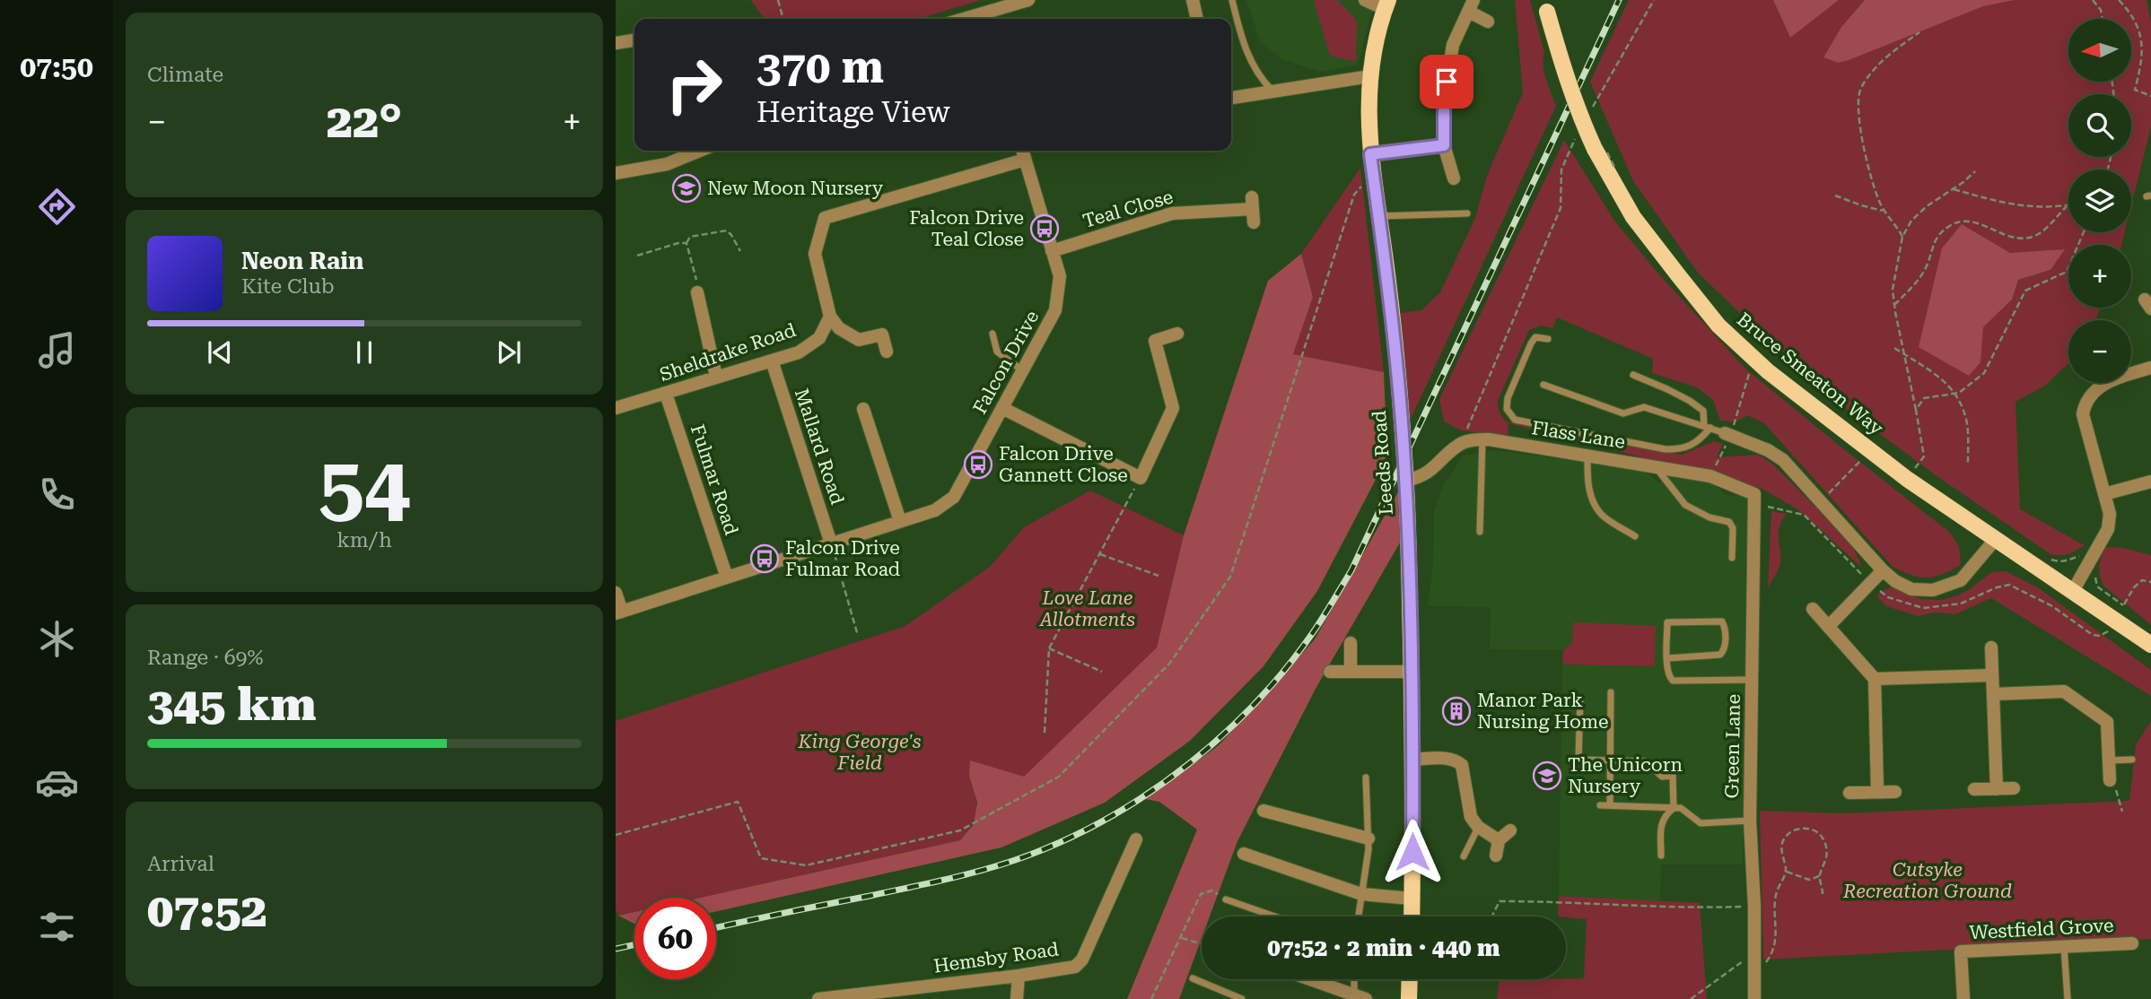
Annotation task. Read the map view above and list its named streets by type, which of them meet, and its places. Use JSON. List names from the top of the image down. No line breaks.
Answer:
{"streets":{"main road":["Bruce Smeaton Way","Leeds Road"],"street":["Teal Close","Sheldrake Road","Falcon Drive","Flass Lane","Mallard Road","Fulmar Road","Green Lane","Westfield Grove","Hemsby Road"]},"crossings":[["Teal Close","Falcon Drive"],["Sheldrake Road","Mallard Road"],["Sheldrake Road","Fulmar Road"],["Falcon Drive","Mallard Road"],["Falcon Drive","Fulmar Road"],["Flass Lane","Green Lane"]],"parks":["Love Lane Allotments","King George's Field","Cutsyke Recreation Ground"],"places":{"school or university":["New Moon Nursery","The Unicorn Nursery"],"bus stop":["Falcon Drive Teal Close","Falcon Drive Gannett Close","Falcon Drive Fulmar Road"],"building":["Manor Park Nursing Home"]},"north":"left","page":{"tabs":"07:50","tile":["Climate",["54","km/h"],["Range · 69%","345 km"],["Arrival","07:52"]],"map_buttons":["+","−"],"turn":["370 m","Heritage View"],"heat":["−","22°","+"],"song":["Neon Rain","Kite Club"],"limit":"60","trip":"07:52 · 2 min · 440 m"}}
